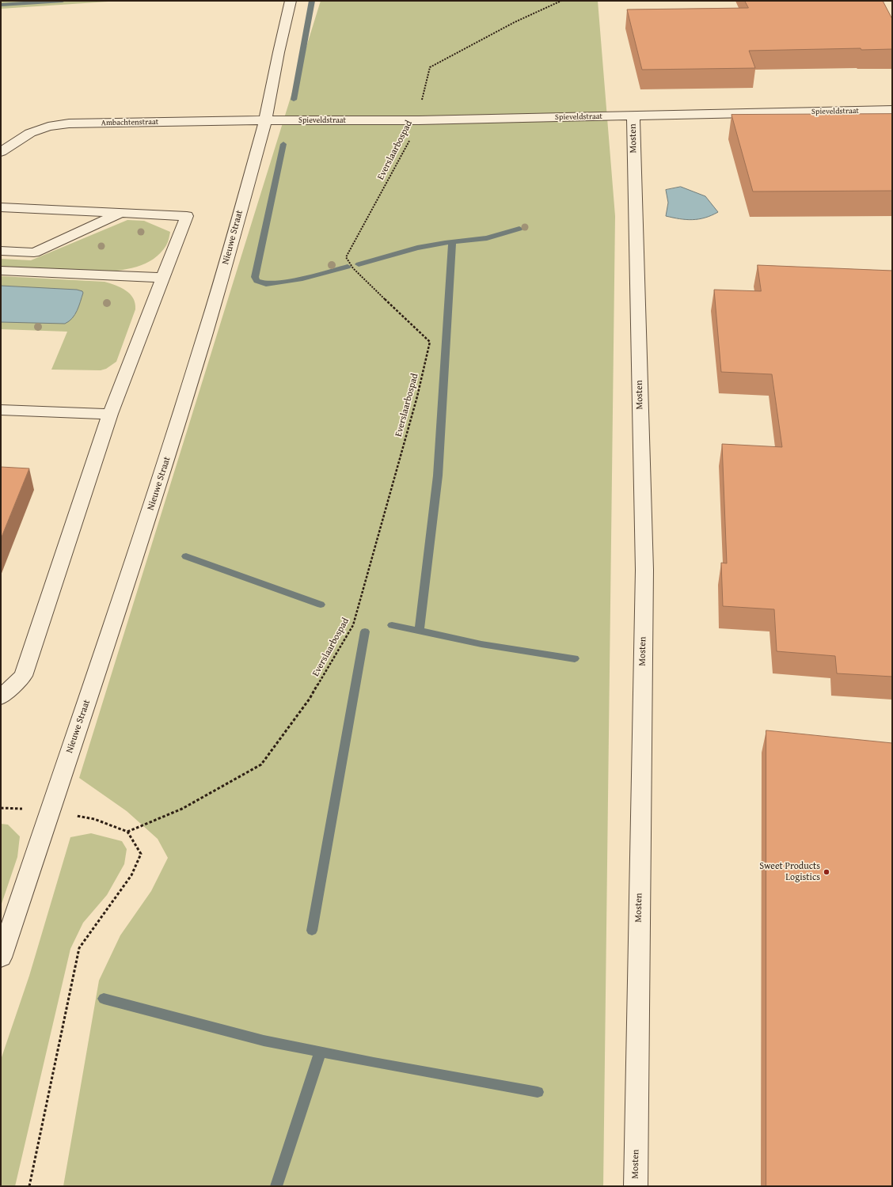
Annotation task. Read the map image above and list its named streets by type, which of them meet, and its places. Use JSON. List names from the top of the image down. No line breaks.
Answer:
{"streets":{"street":["Spieveldstraat","Ambachtenstraat","Mosten","Nieuwe Straat"],"path":["Everslaarbospad"]},"crossings":[["Spieveldstraat","Ambachtenstraat"],["Spieveldstraat","Mosten"],["Spieveldstraat","Everslaarbospad"],["Spieveldstraat","Nieuwe Straat"],["Ambachtenstraat","Nieuwe Straat"]],"places":["Sweet Products Logistics"]}
